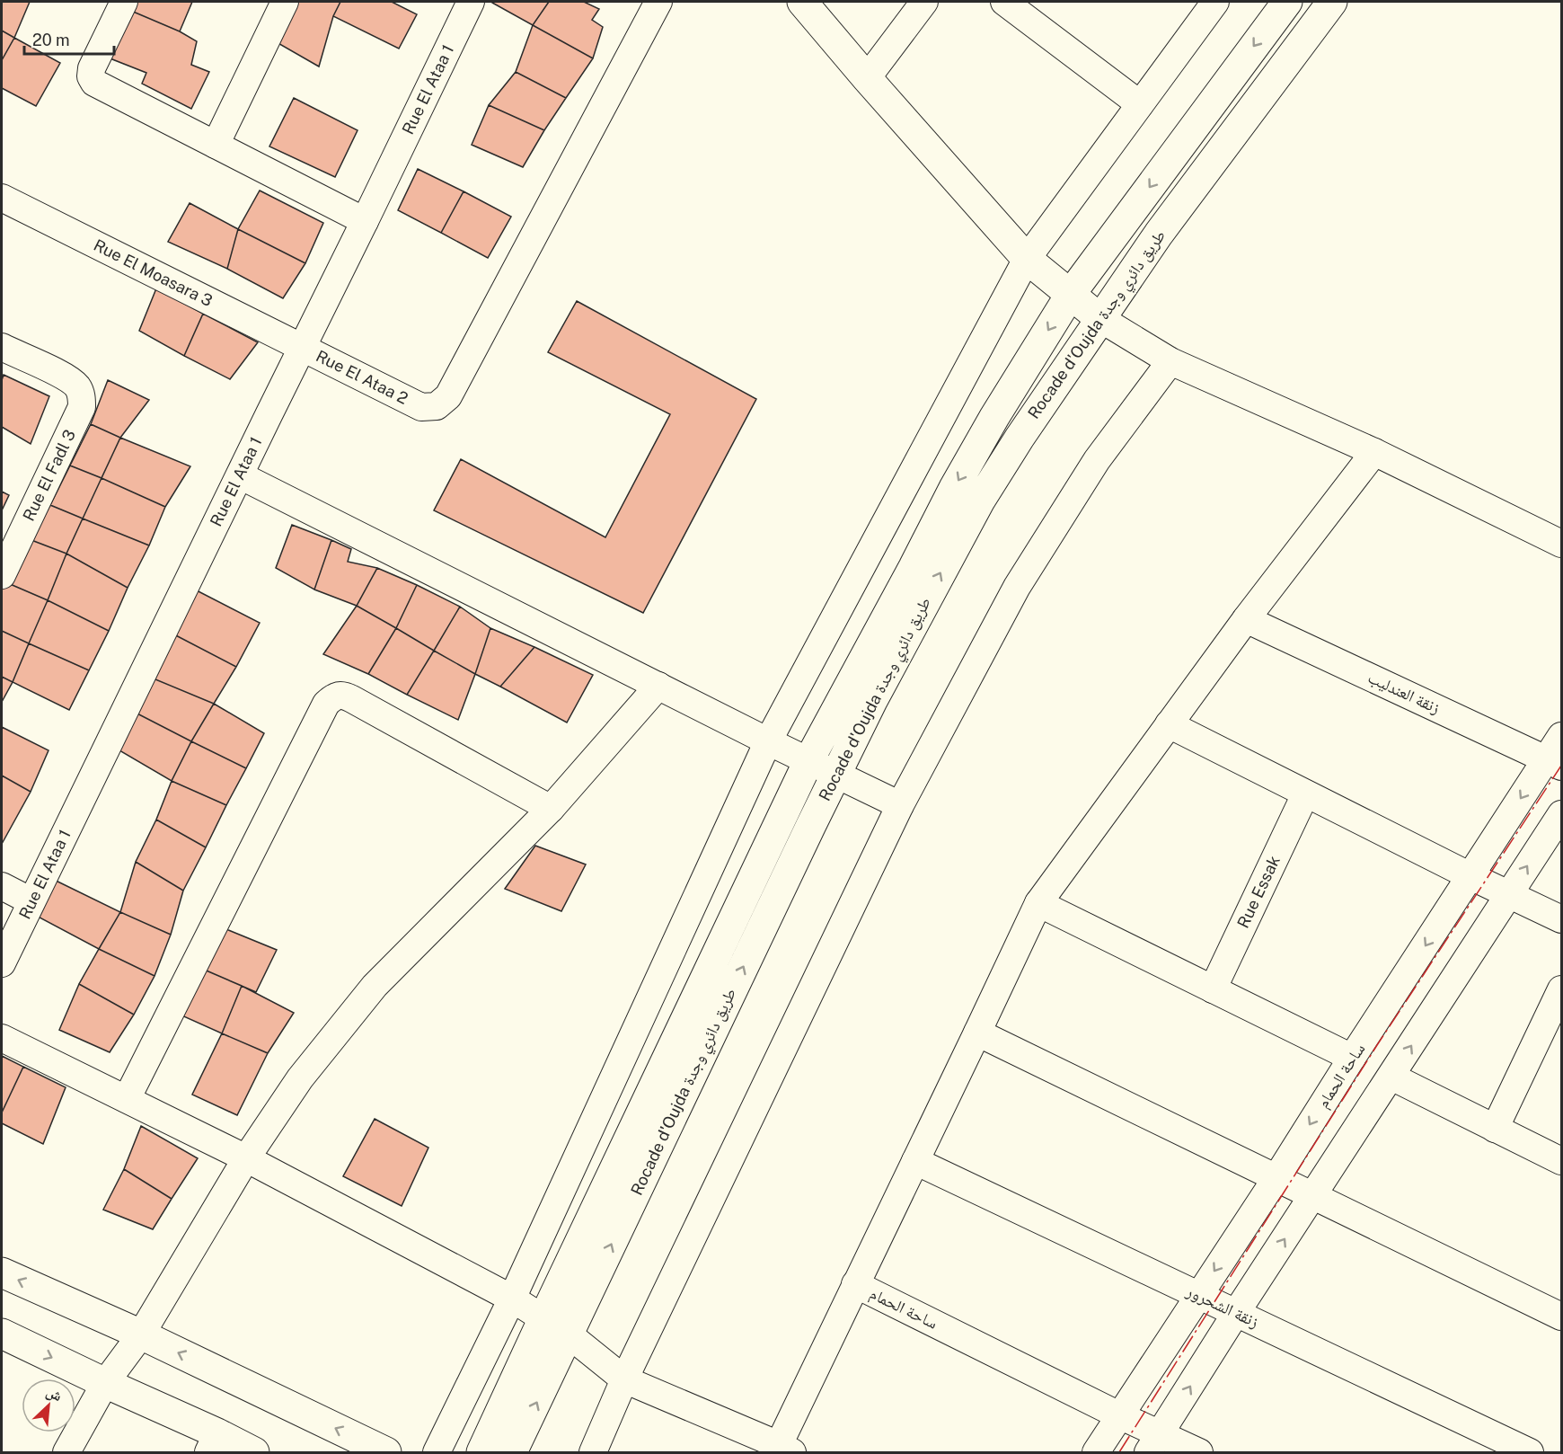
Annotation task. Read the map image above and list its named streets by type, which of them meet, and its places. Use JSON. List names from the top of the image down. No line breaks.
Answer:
{"streets":{"main road":["Rocade d'Oujda طريق دائري وجدة"],"street":["Rue El Ataa 1","Rue El Moasara 3","Rue El Ataa 2","Rue El Fadl 3","زنقة العندليب","Rue Essak","ساحة الحمام","زنقة الشحرور"]},"crossings":[["Rue El Ataa 1","Rue El Moasara 3"],["Rue El Ataa 1","Rue El Ataa 2"],["Rue El Moasara 3","Rue El Ataa 2"],["زنقة العندليب","ساحة الحمام"],["ساحة الحمام","زنقة الشحرور"]],"scale_bar":"20 m","north":"top right"}
